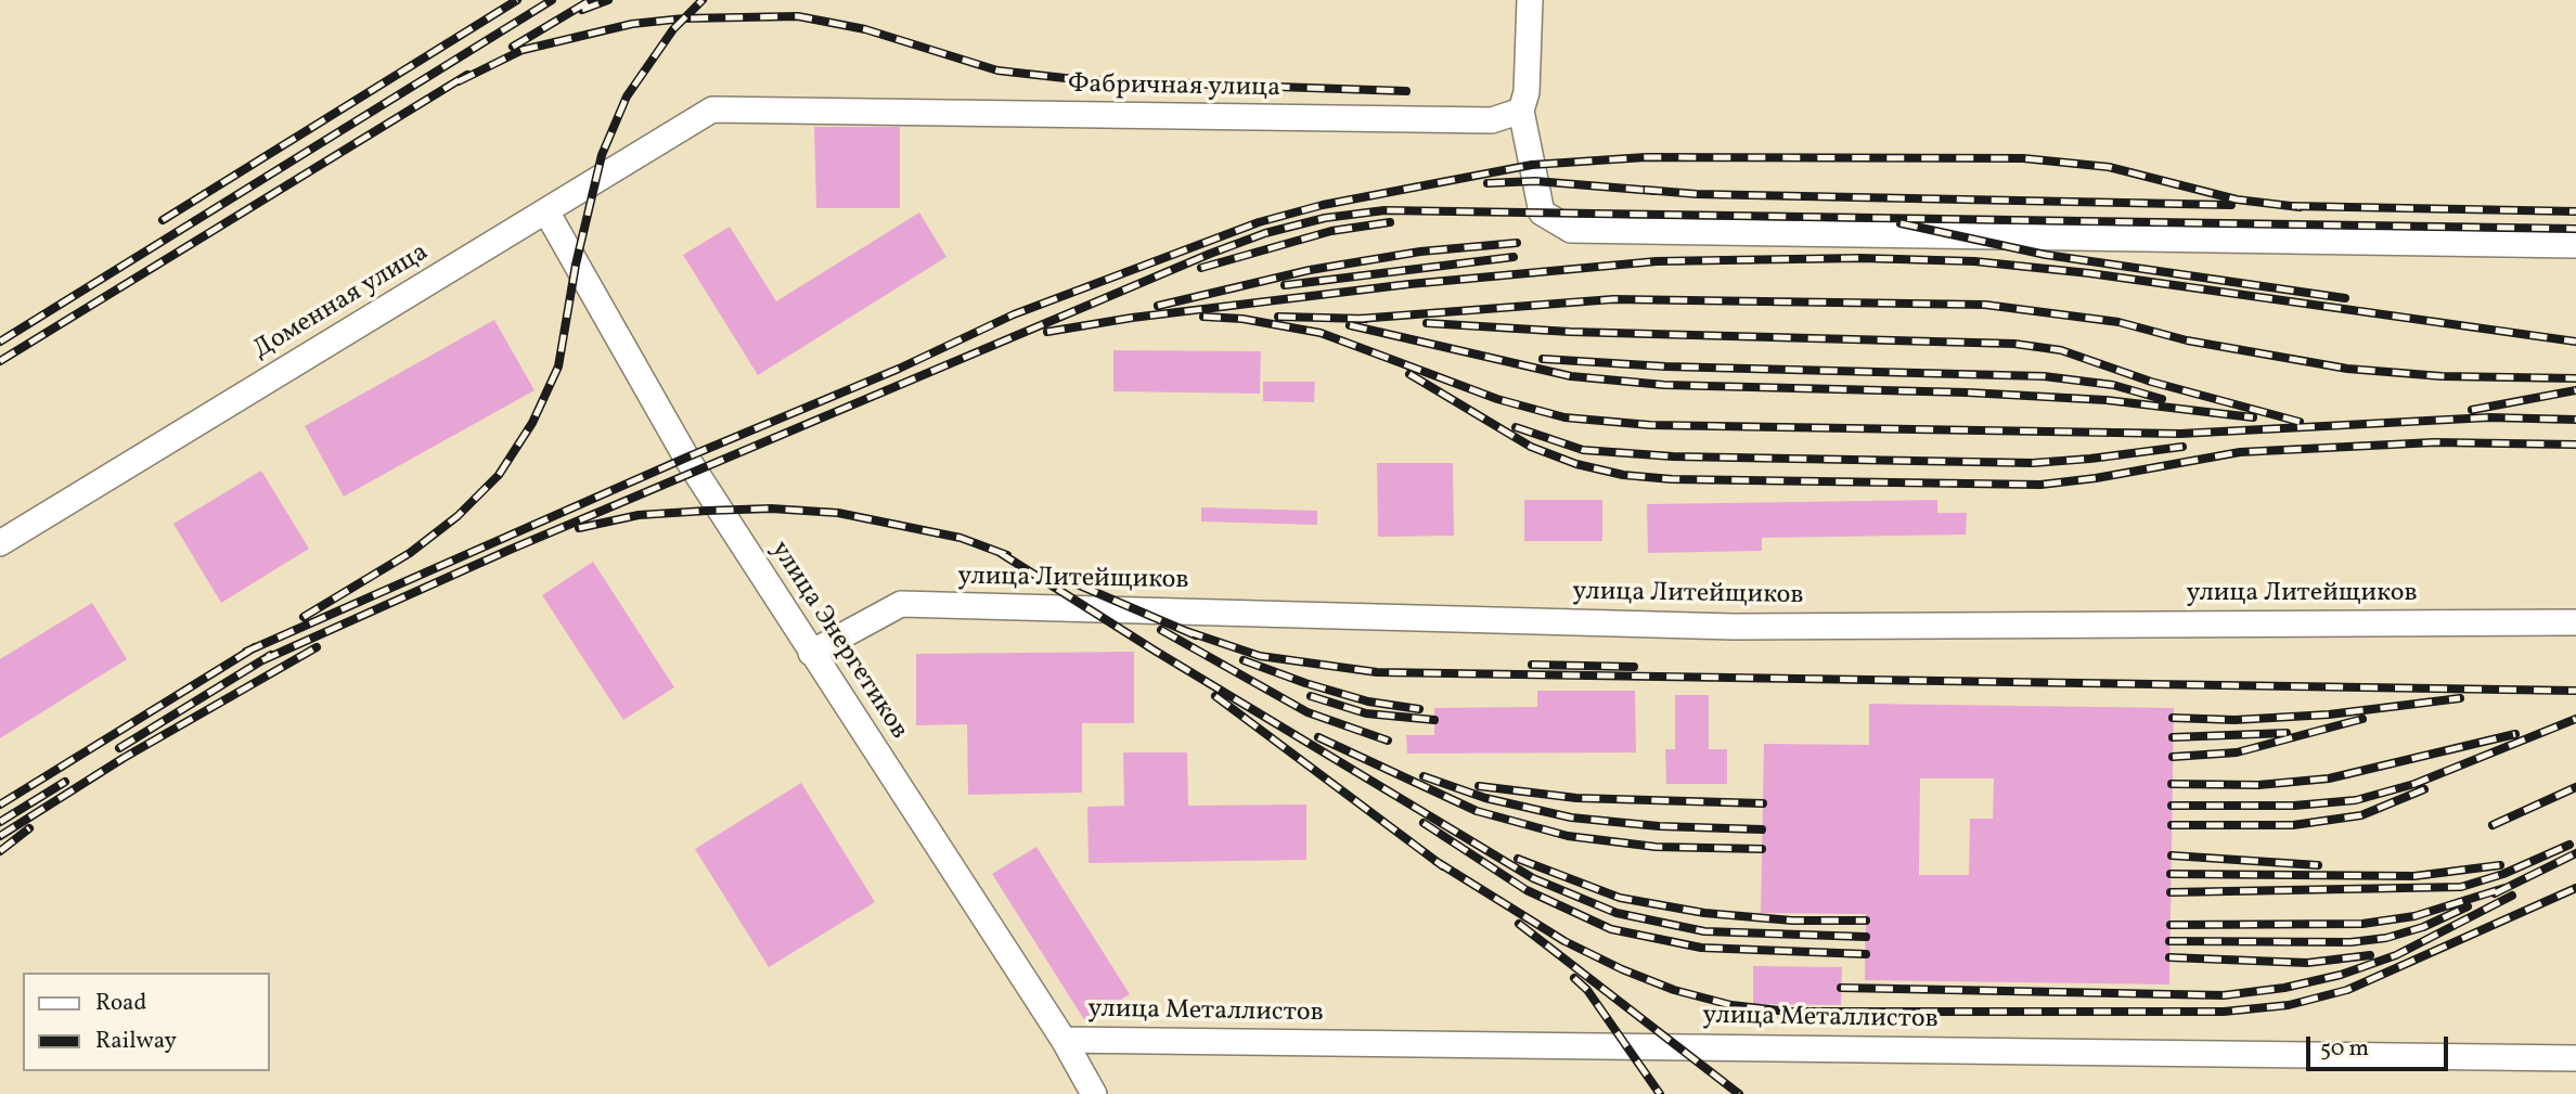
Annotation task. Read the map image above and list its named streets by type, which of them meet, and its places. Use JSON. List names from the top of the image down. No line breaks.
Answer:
{"streets":{"street":["Фабричная улица","Доменная улица","улица Литейщиков","улица Энергетиков","улица Металлистов"]},"crossings":[["Фабричная улица","Доменная улица"],["Доменная улица","улица Энергетиков"],["улица Литейщиков","улица Энергетиков"],["улица Энергетиков","улица Металлистов"]],"legend":["Road","Railway"],"scale_bar":"50 m"}
